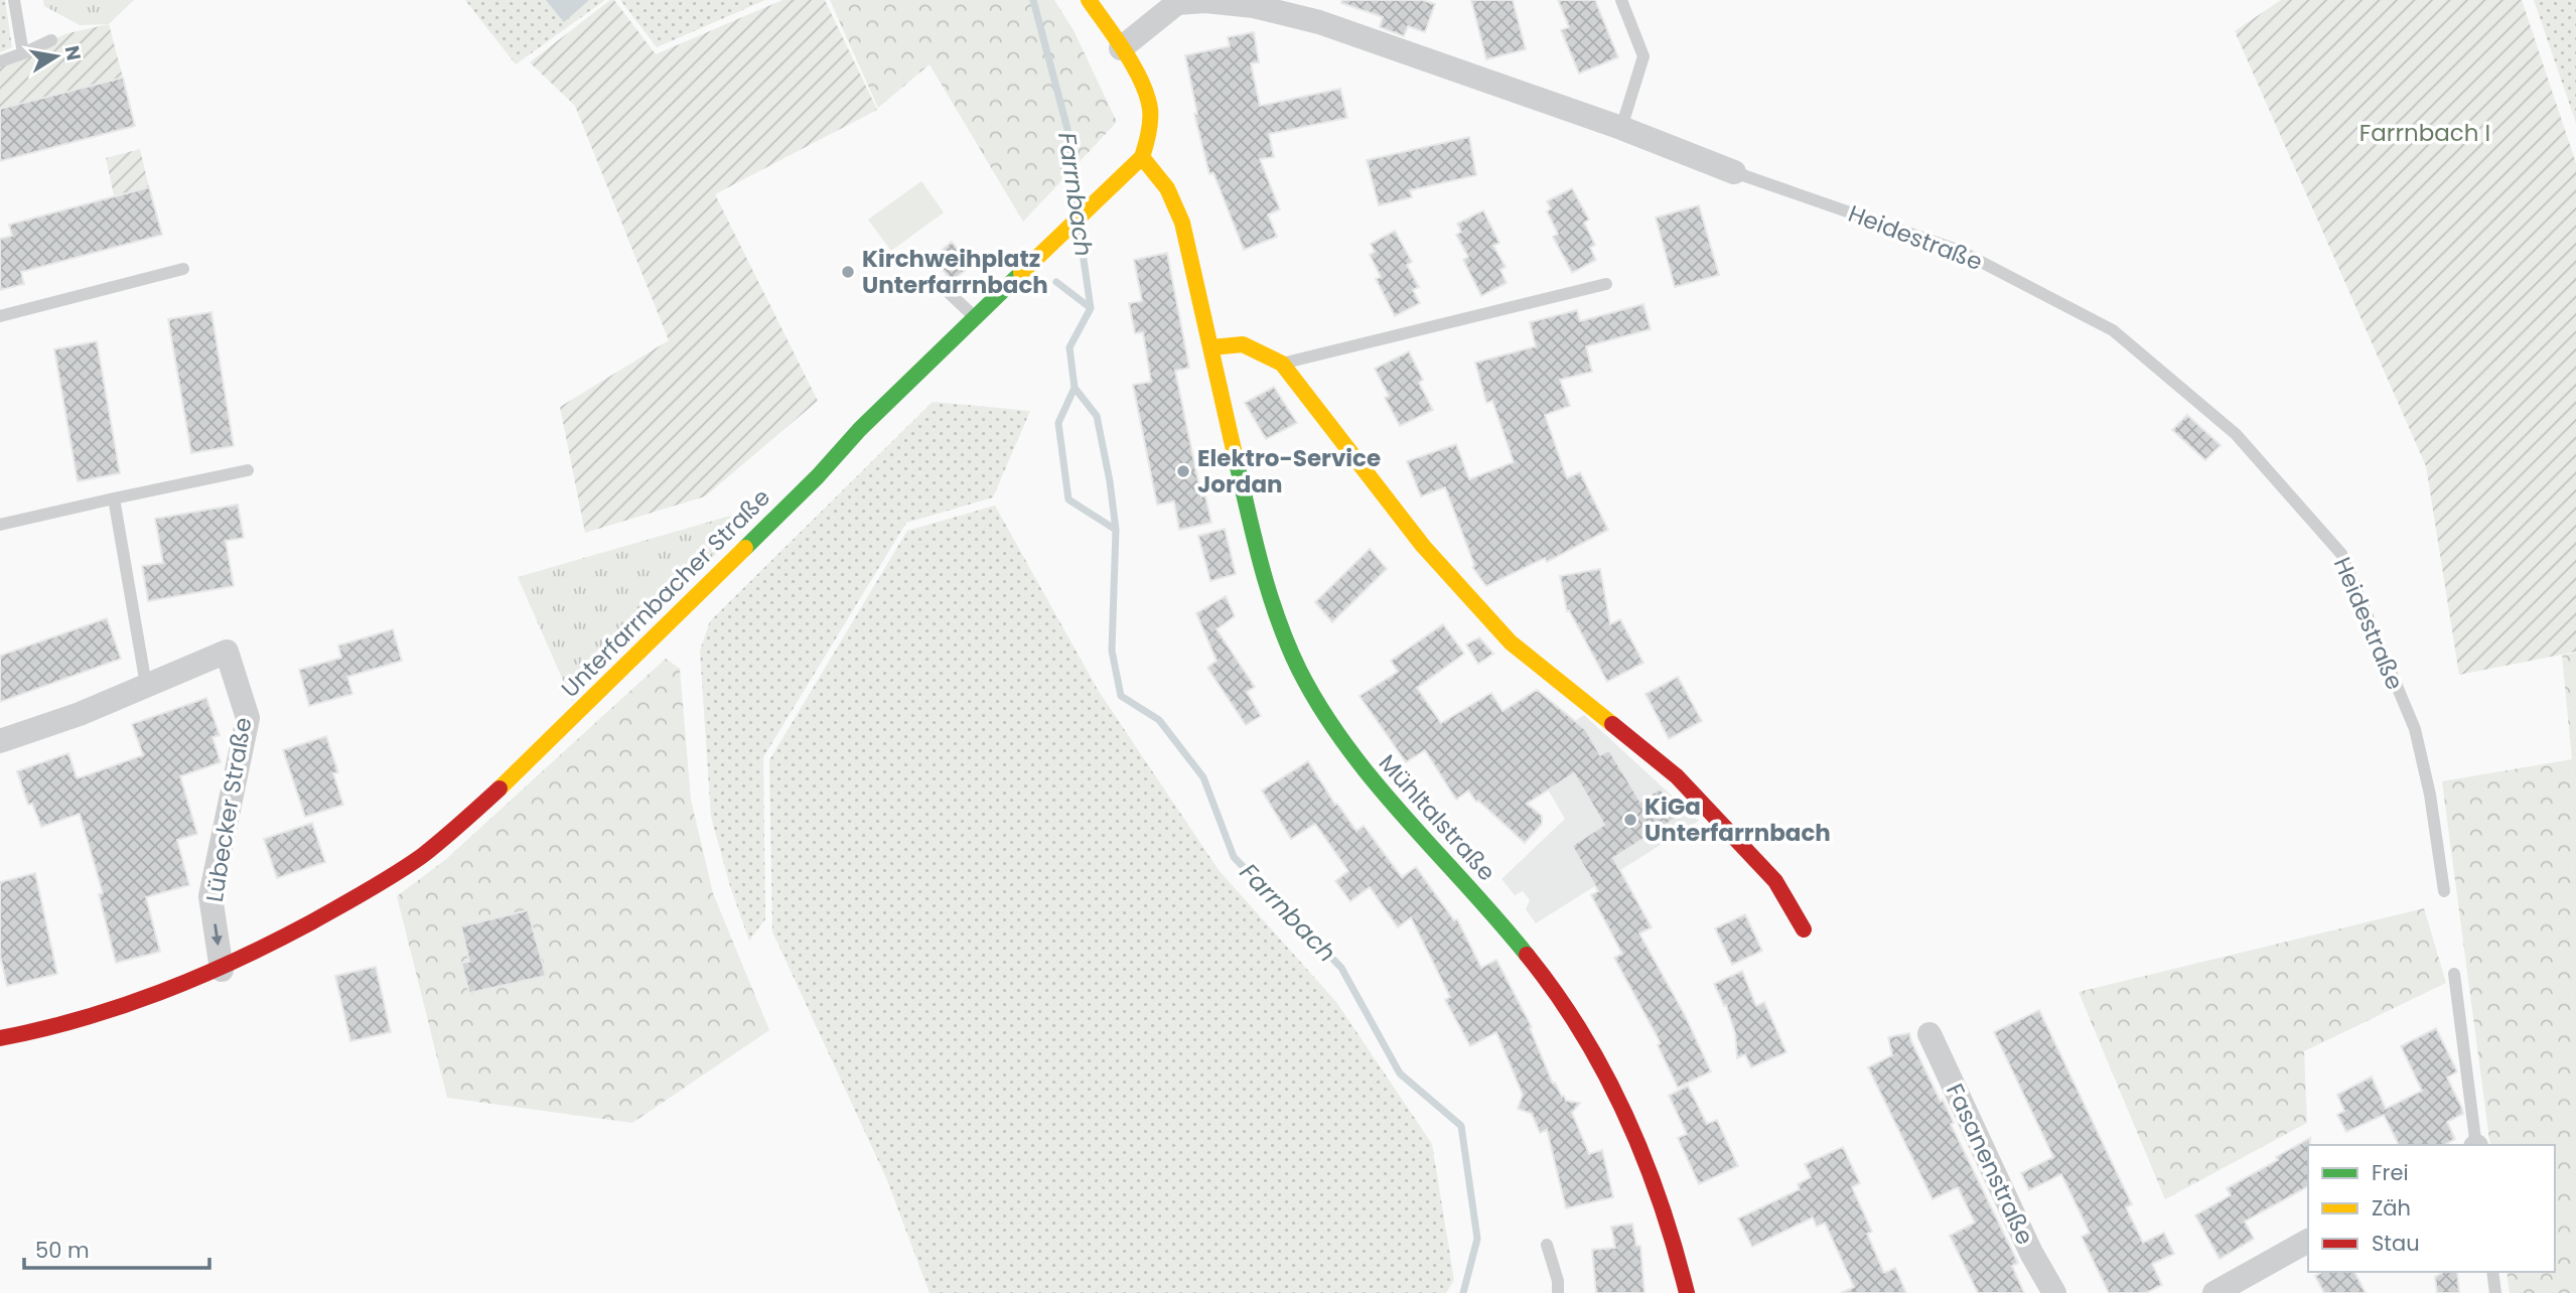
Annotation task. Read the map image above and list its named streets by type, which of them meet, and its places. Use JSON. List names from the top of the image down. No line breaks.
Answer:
{"streets":{"street":["Heidestraße","Unterfarrnbacher Straße","Lübecker Straße","Mühltalstraße","Fasanenstraße"]},"crossings":[["Unterfarrnbacher Straße","Lübecker Straße"],["Unterfarrnbacher Straße","Mühltalstraße"]],"water":["Farrnbach"],"parks":["Farrnbach I"],"places":["Kirchweihplatz Unterfarrnbach","Elektro-Service Jordan","KiGa Unterfarrnbach"],"legend":["Frei","Zäh","Stau"],"scale_bar":"50 m","north":"right"}
